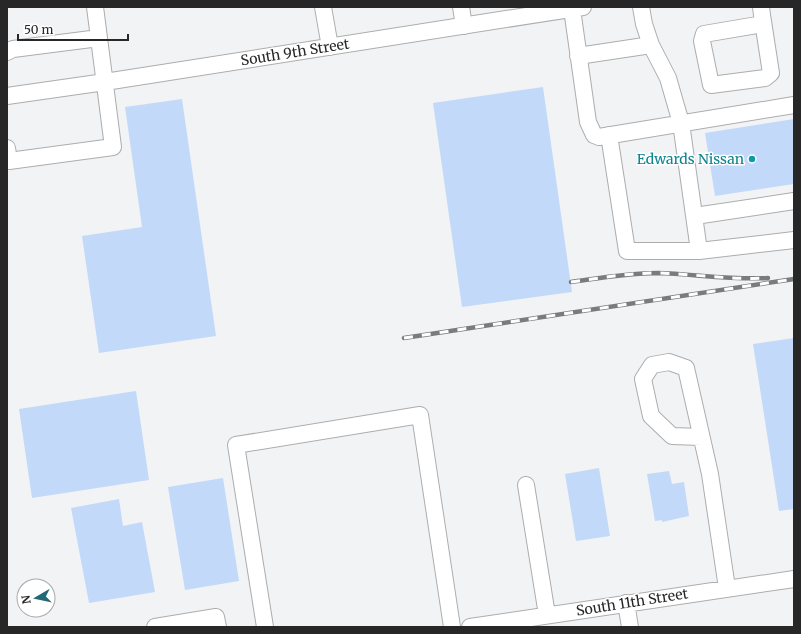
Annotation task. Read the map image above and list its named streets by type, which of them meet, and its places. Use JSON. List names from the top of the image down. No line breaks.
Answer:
{"streets":{"street":["South 9th Street","South 11th Street"]},"places":["Edwards Nissan"],"scale_bar":"50 m","north":"left"}
